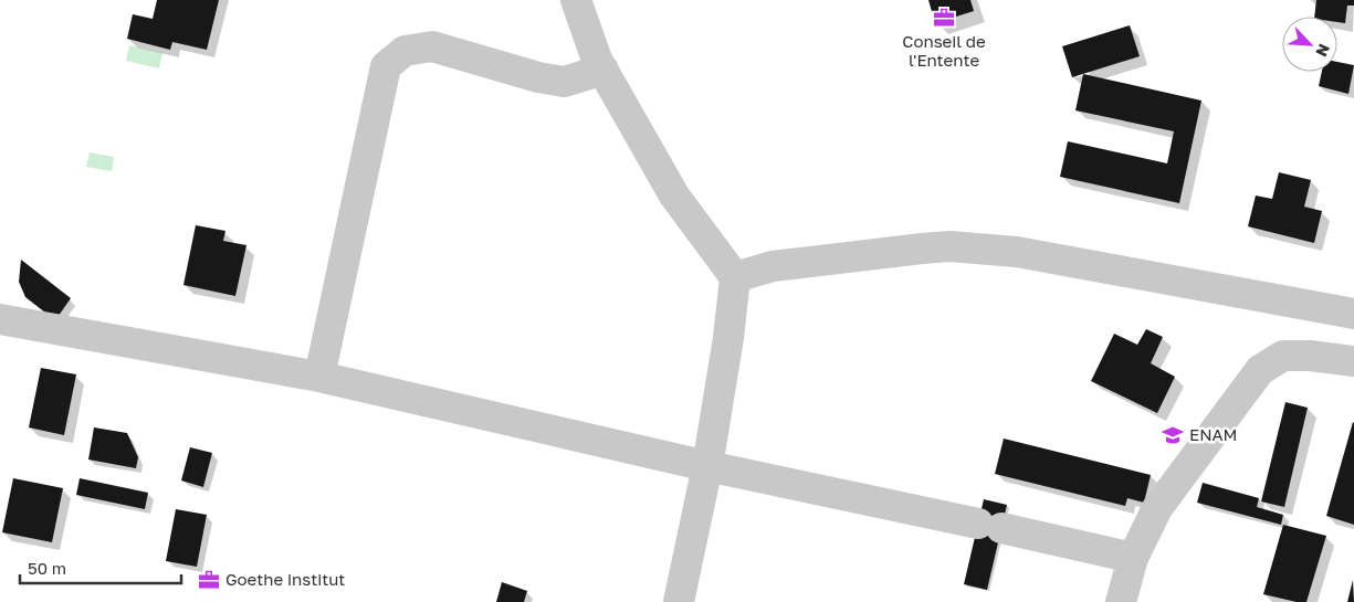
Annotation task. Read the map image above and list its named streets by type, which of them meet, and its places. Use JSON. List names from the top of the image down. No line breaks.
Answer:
{"places":{"office":["Conseil de l'Entente","Goethe institut"],"school or university":["ENAM"]},"scale_bar":"50 m","north":"bottom right"}
